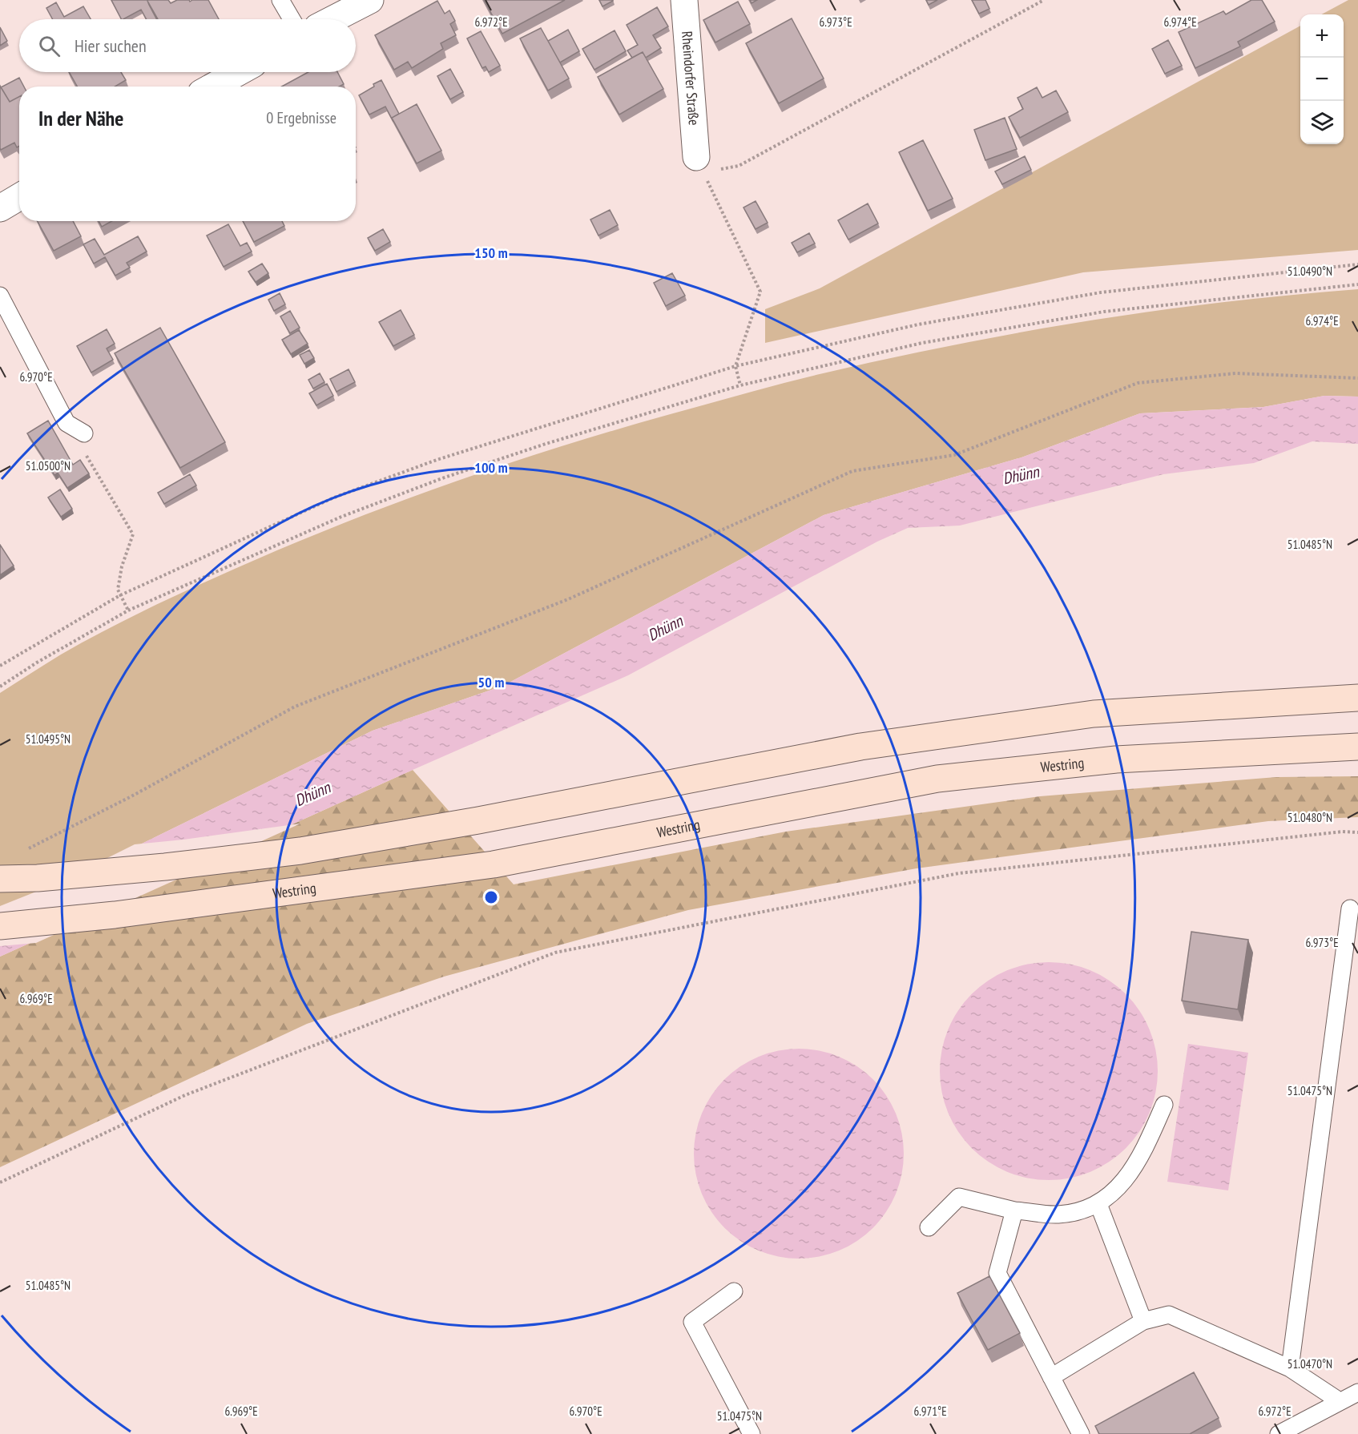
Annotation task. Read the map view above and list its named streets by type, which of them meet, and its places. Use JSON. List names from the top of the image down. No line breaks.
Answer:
{"streets":{"main road":["Westring"],"street":["Rheindorfer Straße"]},"water":["Dhünn"],"page":{"map_buttons":["+","−"],"search":"Hier suchen","heading":["In der Nähe","0 Ergebnisse"]},"coordinates":["6.972°E","6.973°E","6.974°E","51.0490°N","6.970°E","51.0500°N","51.0485°N","51.0495°N","51.0480°N","6.969°E","51.0475°N","51.0470°N","6.971°E"],"rings":["150 m","100 m","50 m"]}
